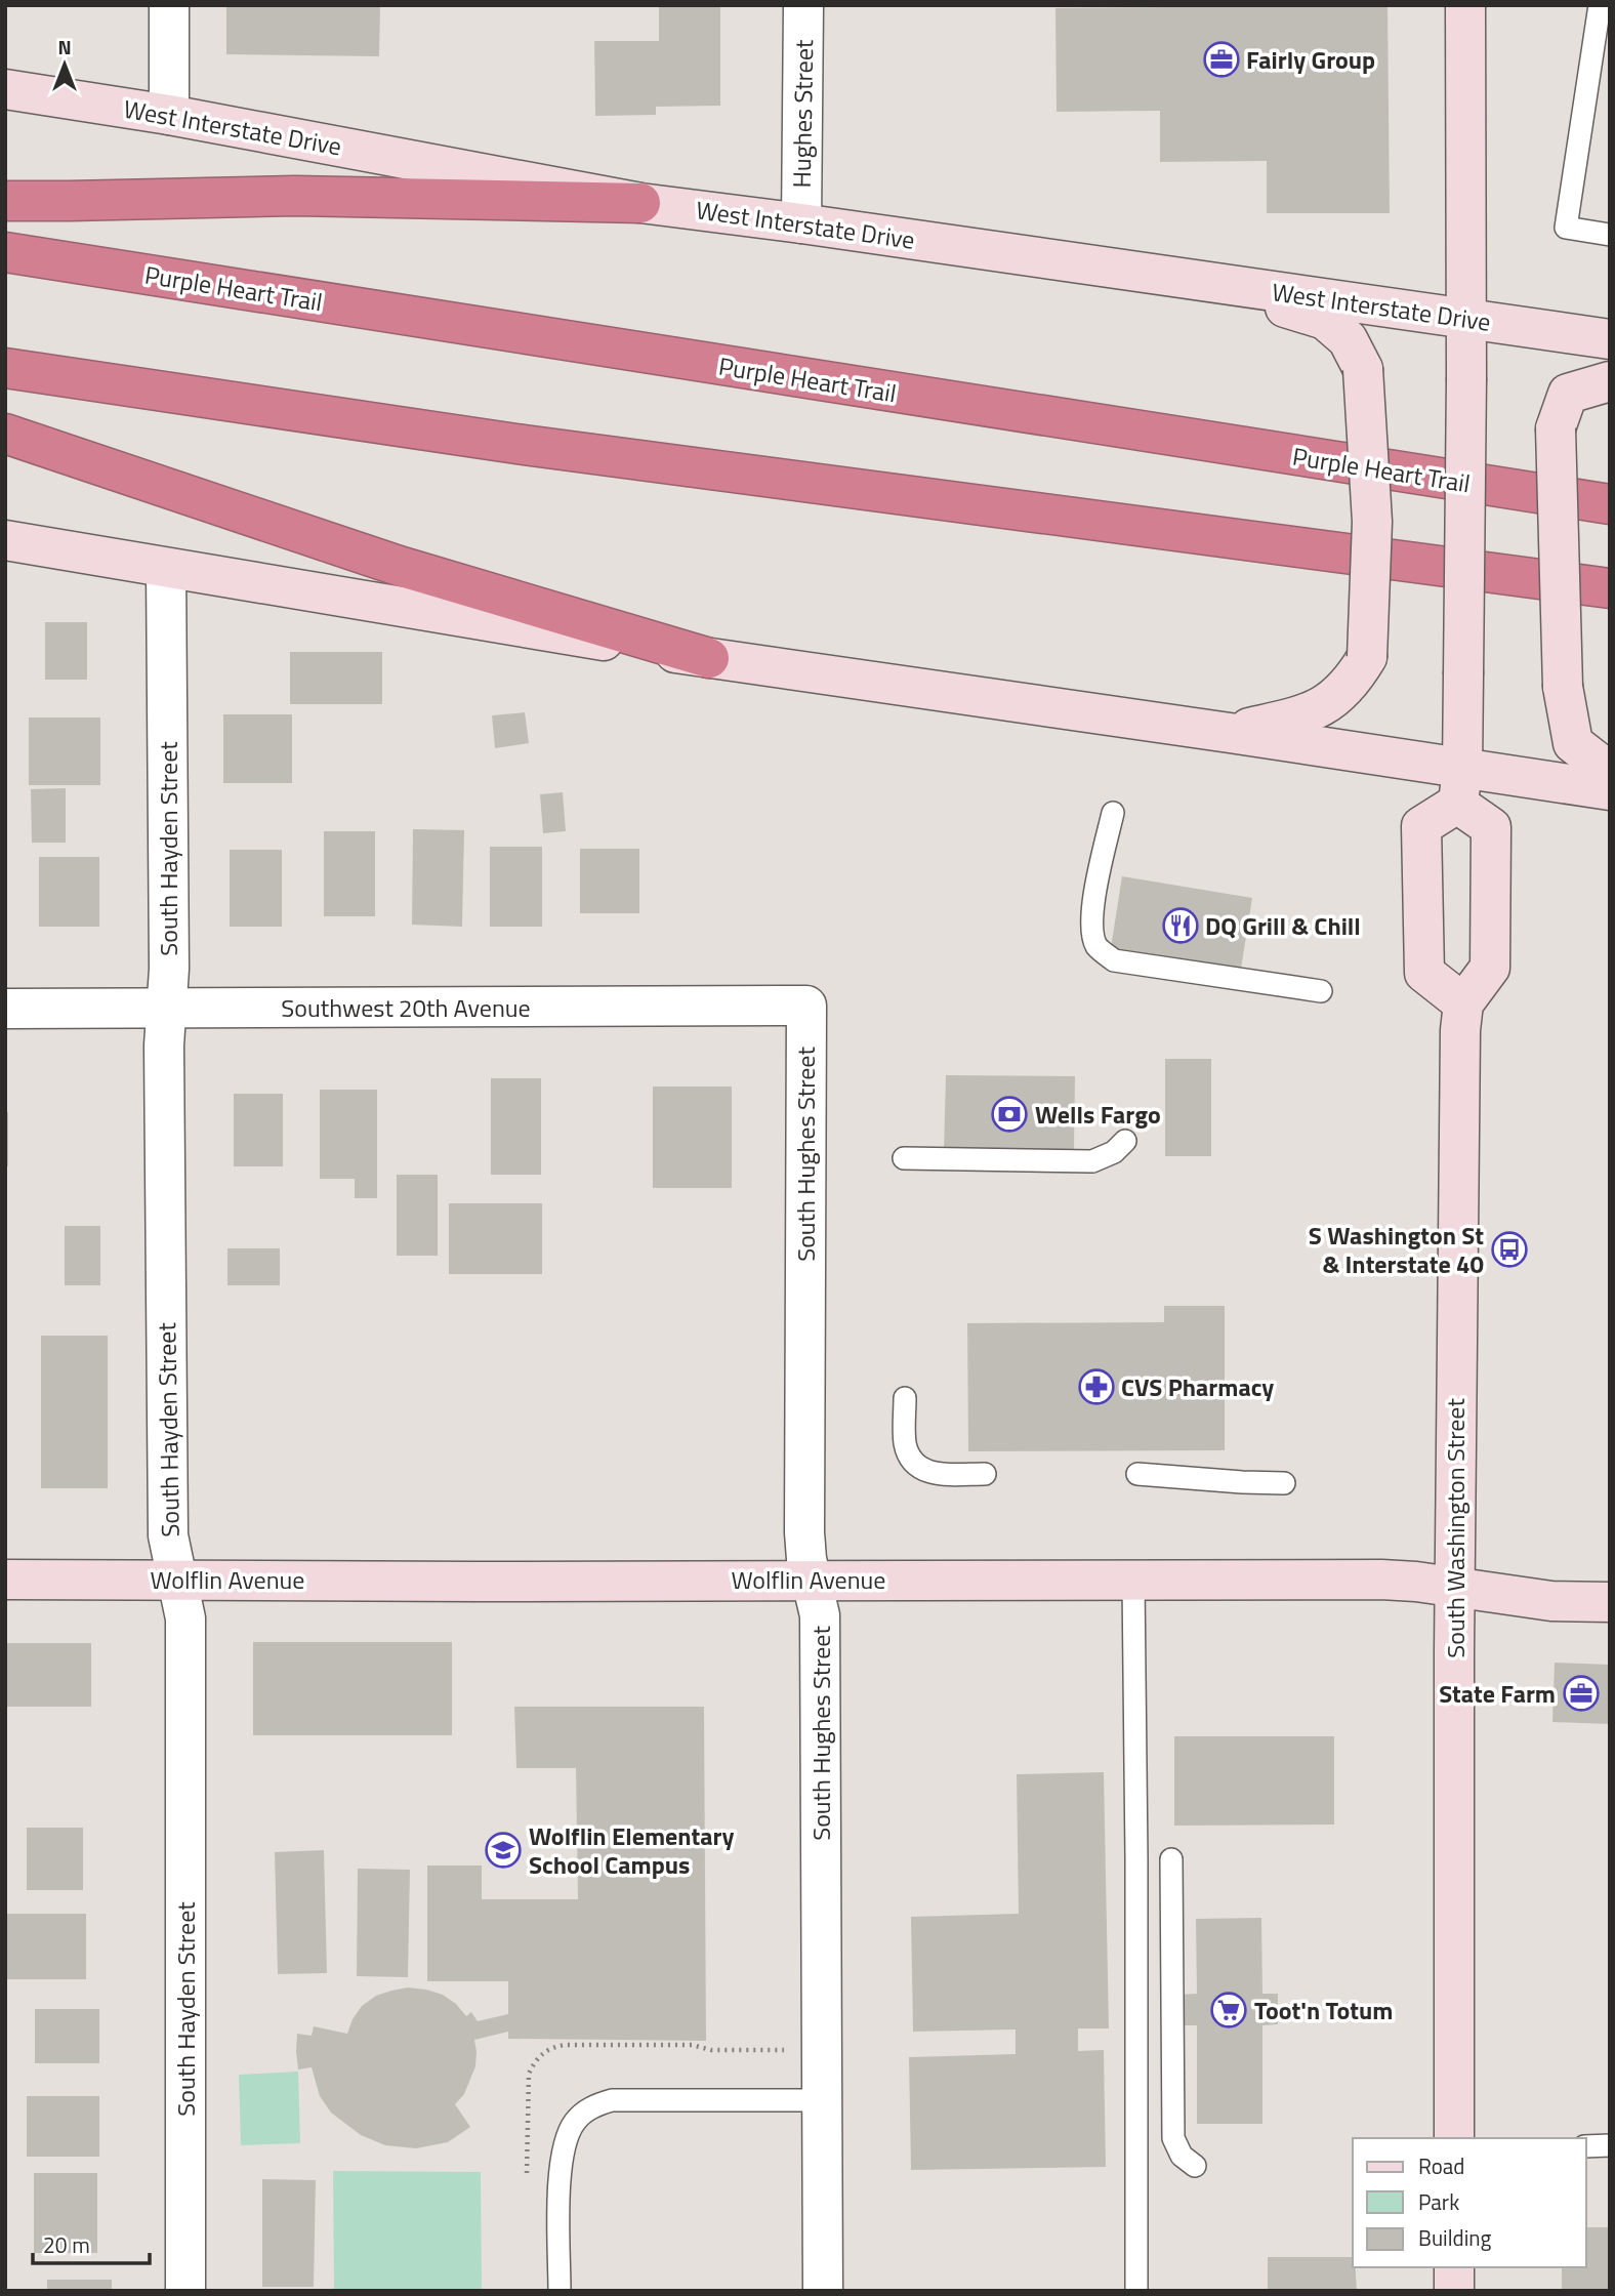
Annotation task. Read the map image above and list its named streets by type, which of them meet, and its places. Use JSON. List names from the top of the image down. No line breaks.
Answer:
{"streets":{"highway":["Purple Heart Trail"],"main road":["West Interstate Drive","South Washington Street","Wolflin Avenue"],"street":["Hughes Street","South Hayden Street","Southwest 20th Avenue","South Hughes Street"]},"crossings":[["Hughes Street","West Interstate Drive"],["South Hayden Street","Southwest 20th Avenue"],["South Hayden Street","Wolflin Avenue"],["Southwest 20th Avenue","South Hughes Street"],["South Hughes Street","Wolflin Avenue"],["South Washington Street","Wolflin Avenue"]],"places":{"office":["Fairly Group","State Farm"],"restaurant":["DQ Grill & Chill"],"bank":["Wells Fargo"],"bus stop":["S Washington St & Interstate 40"],"pharmacy":["CVS Pharmacy"],"school or university":["Wolflin Elementary School Campus"],"supermarket":["Toot'n Totum"]},"legend":["Road","Park","Building"],"scale_bar":"20 m","north":"top"}
